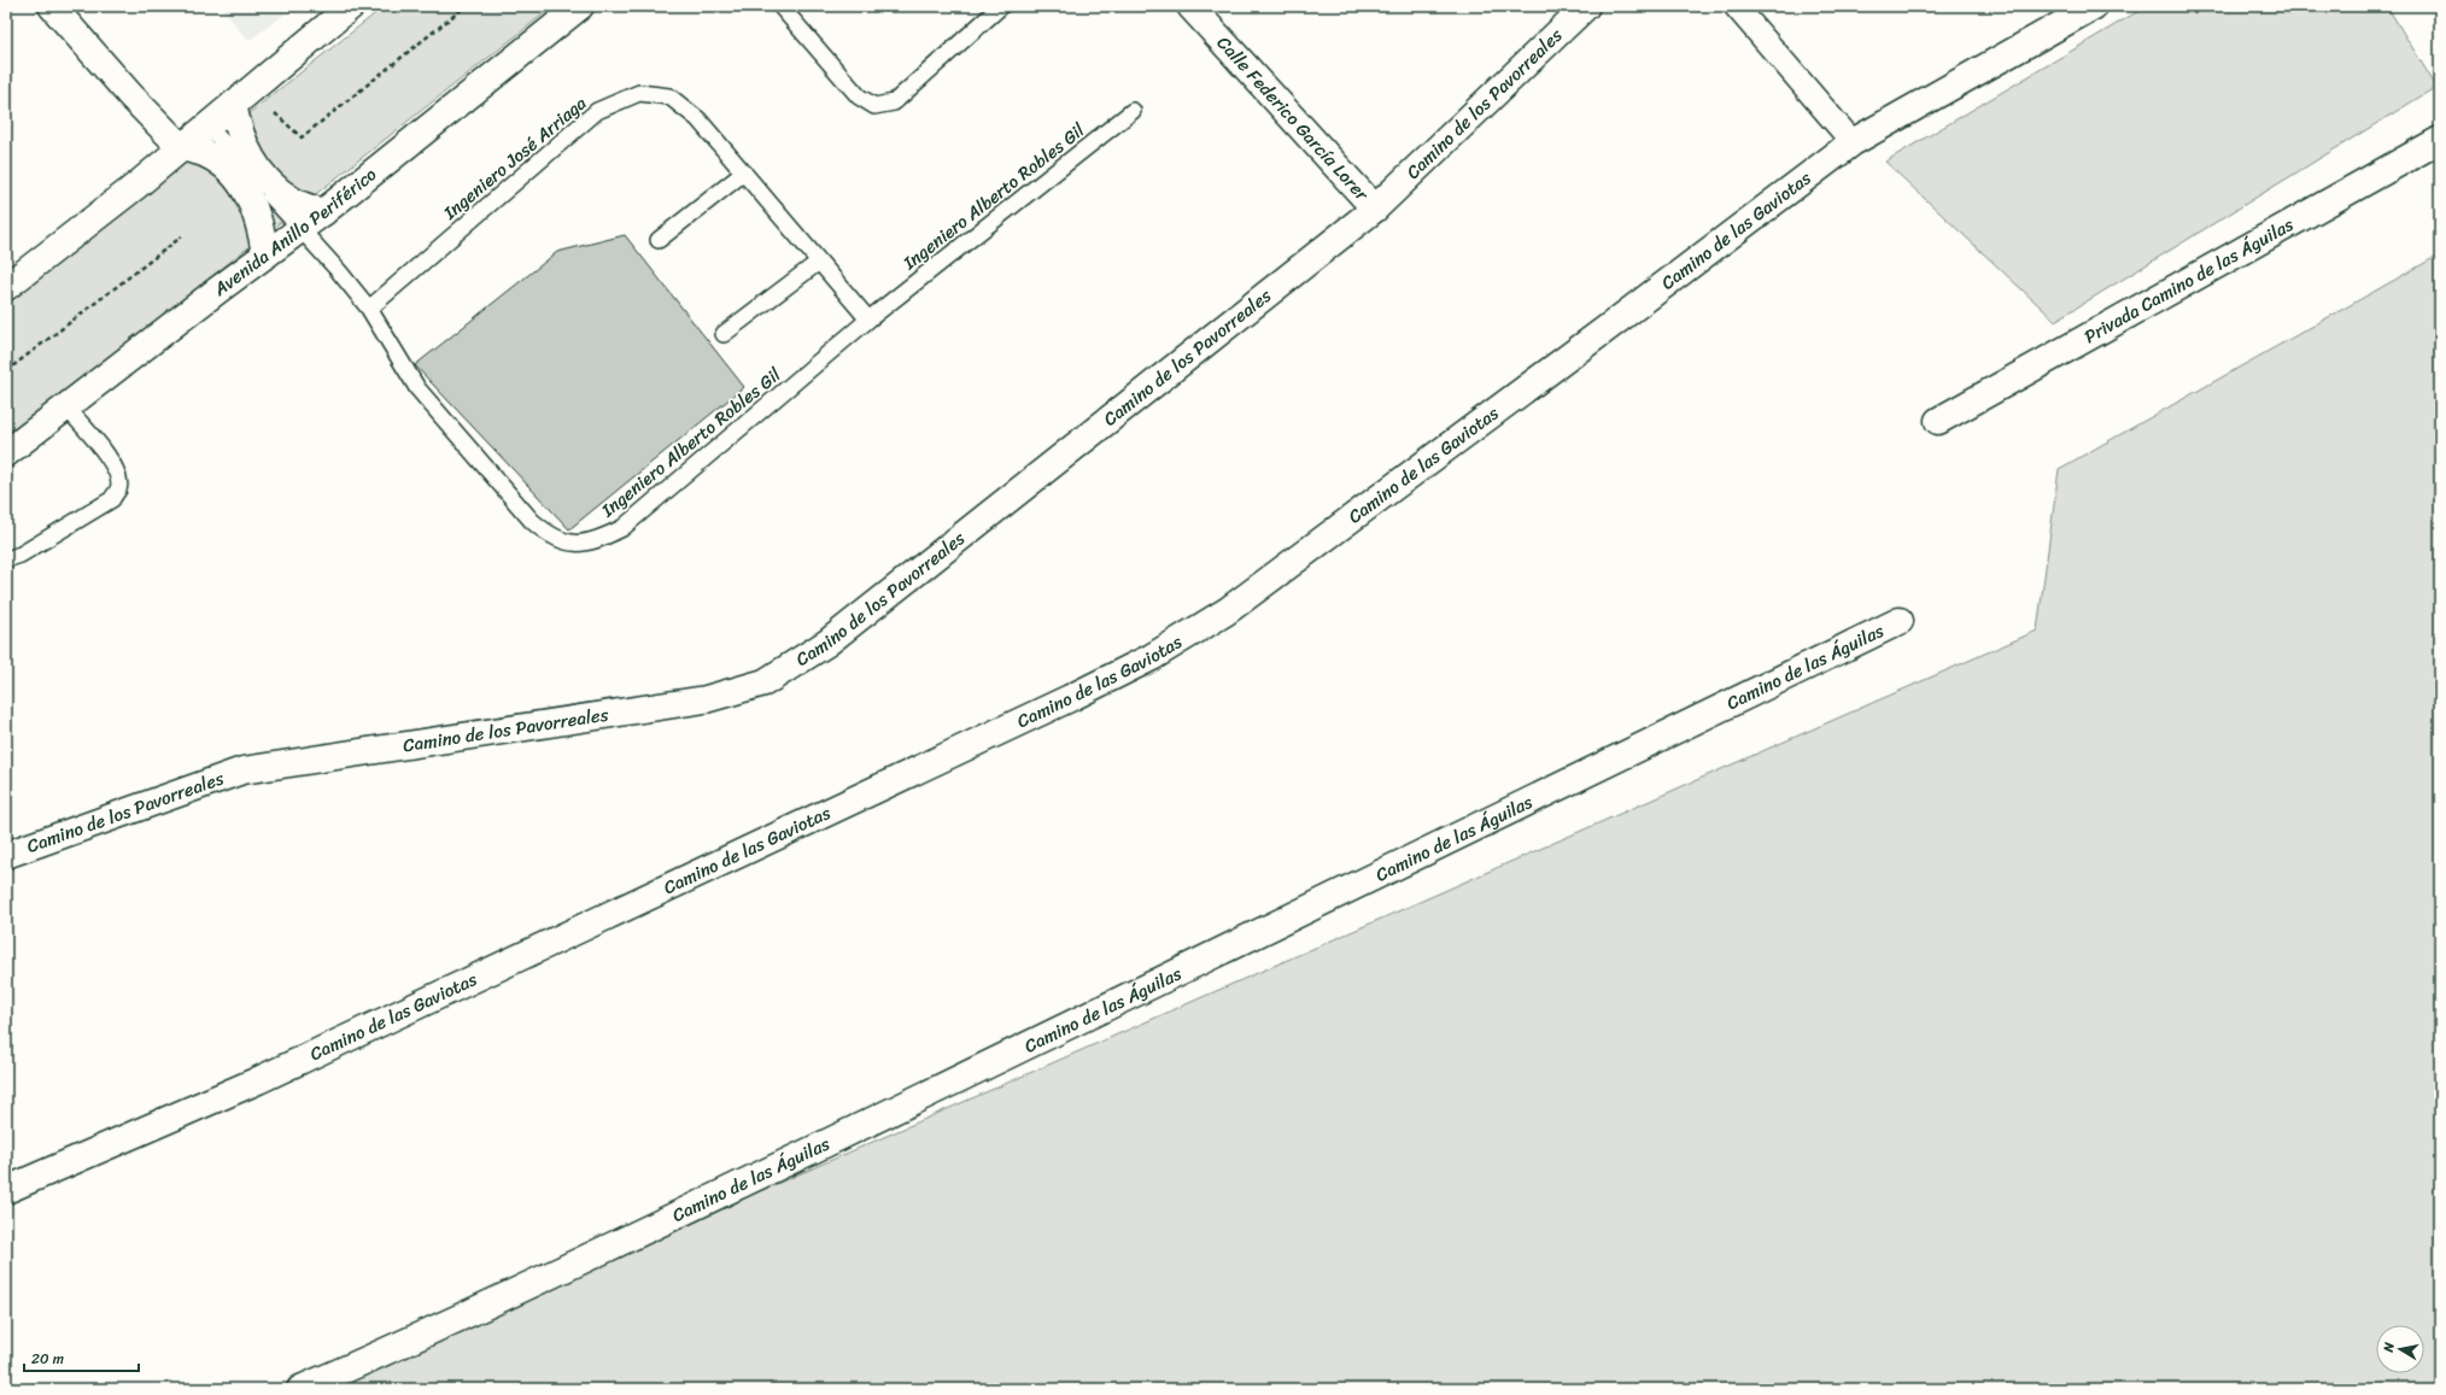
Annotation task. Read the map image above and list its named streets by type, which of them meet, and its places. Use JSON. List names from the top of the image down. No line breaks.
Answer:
{"streets":{"street":["Camino de los Pavorreales","Calle Federico García Lorer","Avenida Anillo Periférico","Camino de las Gaviotas","Privada Camino de las Águilas","Camino de las Águilas"],"lane":["Ingeniero José Arriaga","Ingeniero Alberto Robles Gil"]},"crossings":[["Camino de los Pavorreales","Calle Federico García Lorer"],["Ingeniero José Arriaga","Ingeniero Alberto Robles Gil"],["Ingeniero Alberto Robles Gil","Avenida Anillo Periférico"]],"scale_bar":"20 m","north":"left"}
